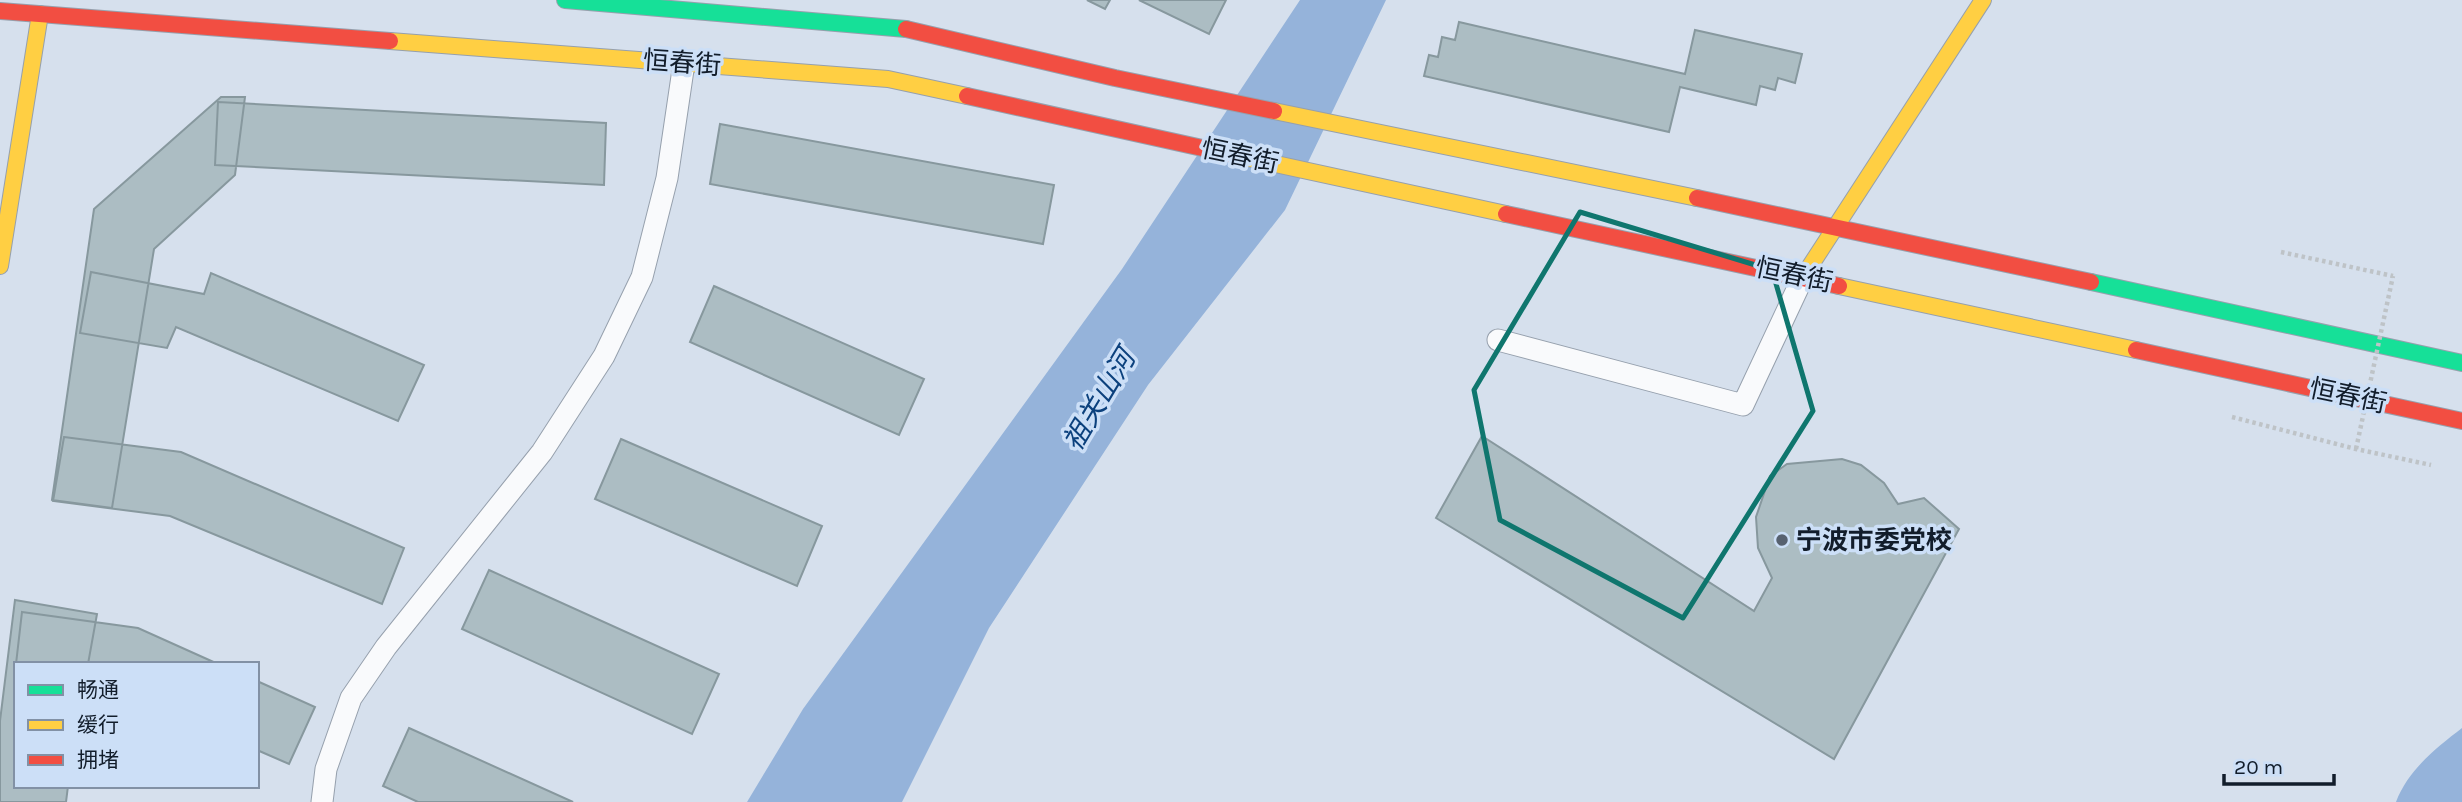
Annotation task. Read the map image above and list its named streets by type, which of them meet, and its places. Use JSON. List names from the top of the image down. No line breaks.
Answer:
{"streets":{"main road":["恒春街"]},"water":["祖关山河"],"places":["宁波市委党校"],"legend":["畅通","缓行","拥堵"],"scale_bar":"20 m"}
